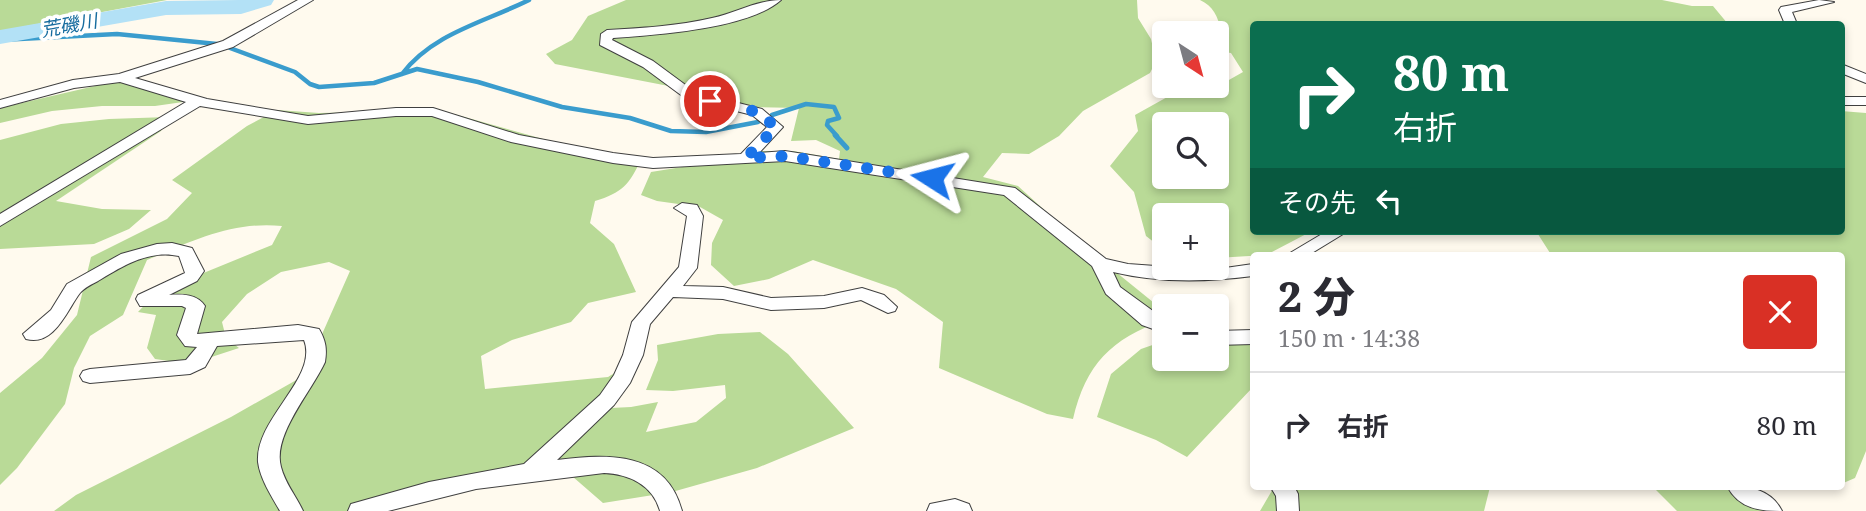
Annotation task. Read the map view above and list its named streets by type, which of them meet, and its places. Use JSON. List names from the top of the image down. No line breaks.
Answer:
{"water":["荒磯川"],"north":"bottom right","page":{"map_buttons":["+","−"],"turn":["80 m","右折"],"then":"その先","heading":["2 分","150 m · 14:38"],"list":[{"name":"右折","value":"80 m"}]}}
